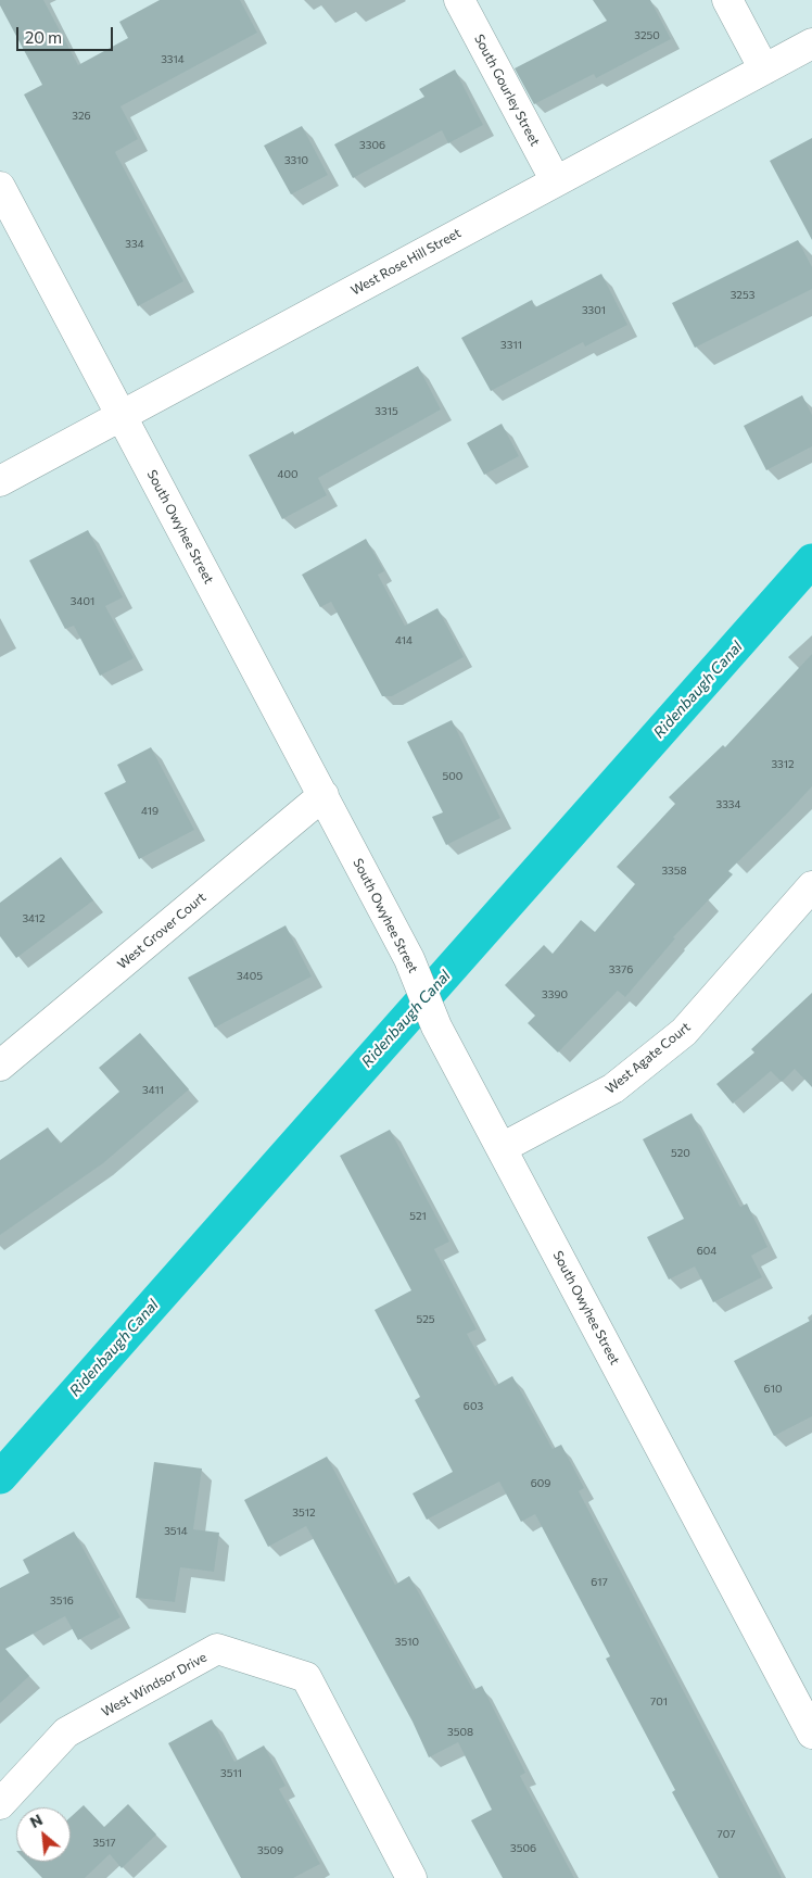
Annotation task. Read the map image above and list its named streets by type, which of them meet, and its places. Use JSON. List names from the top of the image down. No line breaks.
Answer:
{"streets":{"street":["South Gourley Street","West Rose Hill Street","South Owyhee Street","West Grover Court","West Agate Court","West Windsor Drive"]},"crossings":[["South Gourley Street","West Rose Hill Street"],["West Rose Hill Street","South Owyhee Street"],["South Owyhee Street","West Grover Court"],["South Owyhee Street","West Agate Court"]],"water":["Ridenbaugh Canal"],"house_numbers":["3250","3314","326","3306","3310","334","3253","3301","3311","3315","400","3401","414","3312","500","3334","419","3358","3412","3376","3405","3390","3411","520","521","604","525","610","603","609","3512","3514","617","3516","3510","701","3508","3511","707","3517","3506","3509"],"scale_bar":"20 m","north":"top left"}
